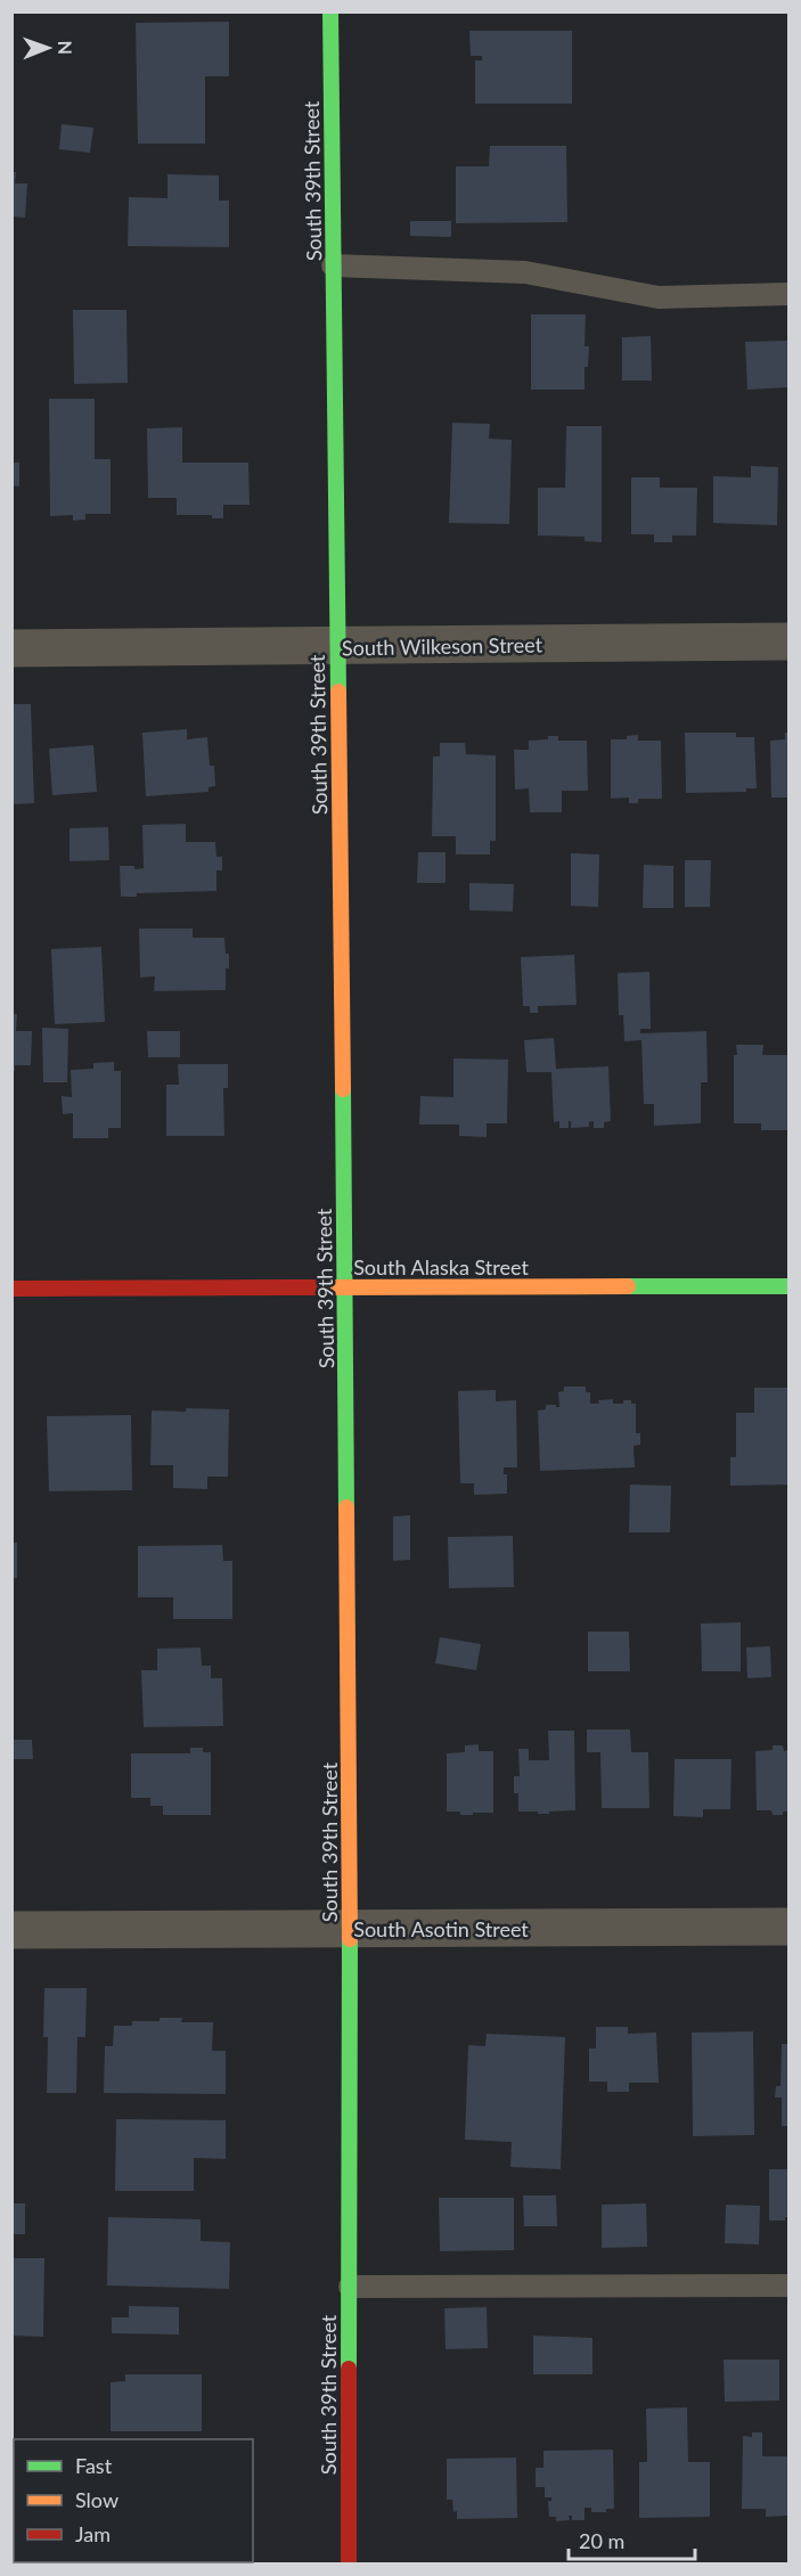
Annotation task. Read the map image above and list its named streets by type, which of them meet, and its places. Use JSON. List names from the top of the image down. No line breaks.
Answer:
{"streets":{"street":["South 39th Street","South Wilkeson Street","South Alaska Street","South Asotin Street"]},"crossings":[["South 39th Street","South Wilkeson Street"],["South 39th Street","South Alaska Street"],["South 39th Street","South Asotin Street"]],"legend":["Fast","Slow","Jam"],"scale_bar":"20 m","north":"right"}
